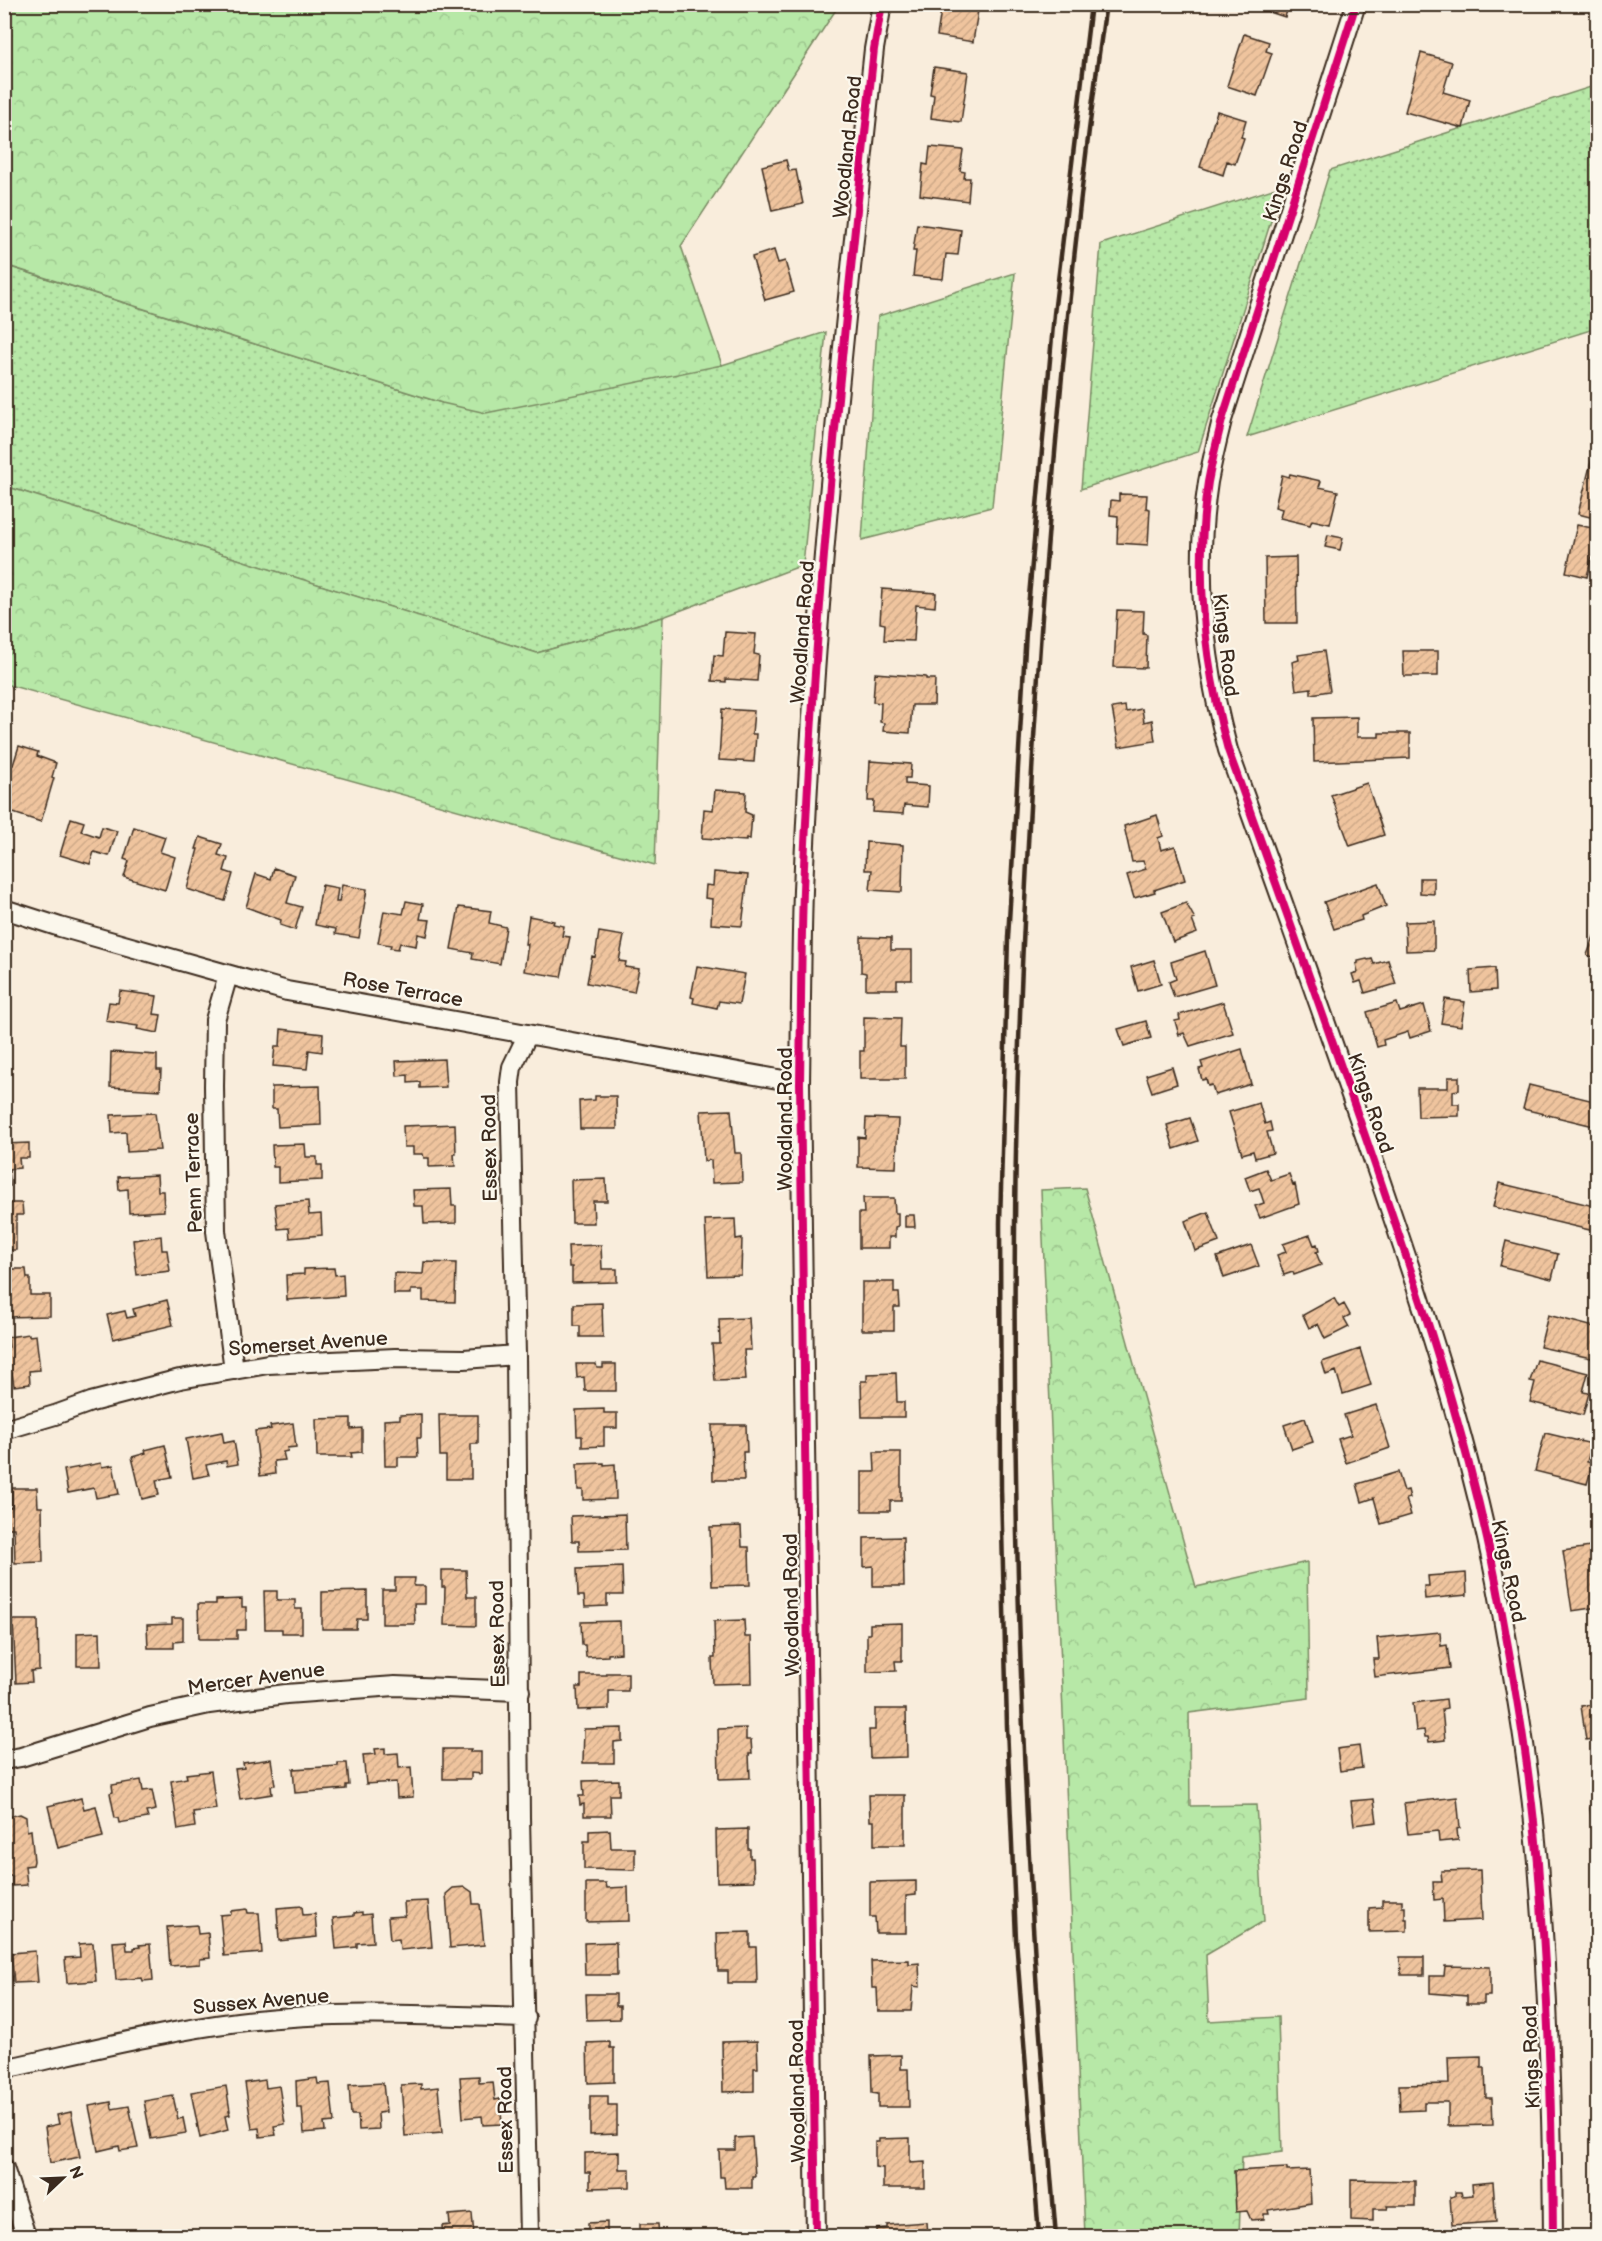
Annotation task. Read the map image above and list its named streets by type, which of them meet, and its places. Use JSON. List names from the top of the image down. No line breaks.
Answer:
{"streets":{"street":["Woodland Road","Kings Road","Rose Terrace","Essex Road","Penn Terrace","Somerset Avenue","Mercer Avenue","Sussex Avenue"]},"crossings":[["Woodland Road","Rose Terrace"],["Rose Terrace","Essex Road"],["Rose Terrace","Penn Terrace"],["Essex Road","Somerset Avenue"],["Essex Road","Mercer Avenue"],["Essex Road","Sussex Avenue"],["Penn Terrace","Somerset Avenue"]],"north":"top right"}
